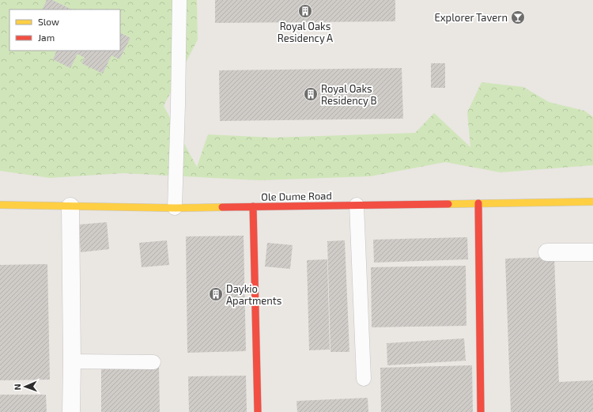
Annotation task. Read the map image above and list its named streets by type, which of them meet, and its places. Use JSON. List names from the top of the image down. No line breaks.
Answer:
{"streets":{"main road":["Ole Dume Road"]},"places":{"building":["Royal Oaks Residency A","Royal Oaks Residency B","Daykio Apartments"],"bar":["Explorer Tavern"]},"legend":["Slow","Jam"],"north":"left"}
